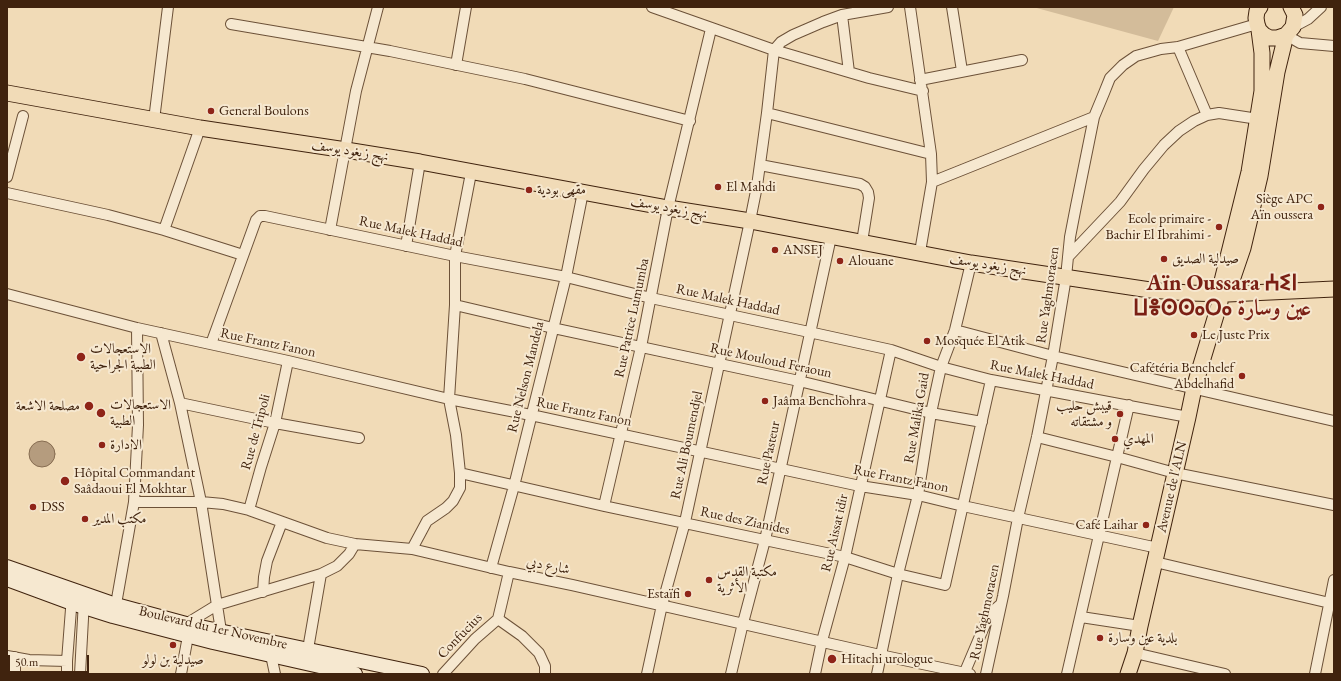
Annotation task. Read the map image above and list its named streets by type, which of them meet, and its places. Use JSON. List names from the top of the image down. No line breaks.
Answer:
{"streets":{"main road":["نهج زيغود يوسف","Avenue de l'ALN","Boulevard du 1er Novembre"],"street":["Rue Malek Haddad","Rue Yaghmoracen","Rue Patrice Lumumba","Rue Frantz Fanon","Rue Mouloud Feraoun","Rue Nelson Mandela","Rue Malika Gaid","Rue de Tripoli","Rue Ali Boumendjel","Rue Pasteur","Rue des Zianides","Rue Aissat idir","شارع دبي","Confucius"]},"crossings":[["نهج زيغود يوسف","Rue Yaghmoracen"],["نهج زيغود يوسف","Rue Patrice Lumumba"],["نهج زيغود يوسف","Rue Nelson Mandela"],["نهج زيغود يوسف","Rue Malika Gaid"],["نهج زيغود يوسف","Rue Ali Boumendjel"],["نهج زيغود يوسف","Rue Pasteur"],["نهج زيغود يوسف","Avenue de l'ALN"],["Rue Malek Haddad","Rue Yaghmoracen"],["Rue Malek Haddad","Rue Patrice Lumumba"],["Rue Malek Haddad","Rue Nelson Mandela"],["Rue Malek Haddad","Rue Malika Gaid"],["Rue Malek Haddad","Rue Ali Boumendjel"],["Rue Malek Haddad","Rue Pasteur"],["Rue Malek Haddad","Avenue de l'ALN"],["Rue Malek Haddad","Rue Aissat idir"],["Rue Yaghmoracen","Rue Frantz Fanon"],["Rue Patrice Lumumba","Rue Frantz Fanon"],["Rue Patrice Lumumba","Rue Mouloud Feraoun"],["Rue Patrice Lumumba","Rue des Zianides"],["Rue Frantz Fanon","Rue Nelson Mandela"],["Rue Frantz Fanon","Rue Malika Gaid"],["Rue Frantz Fanon","Rue de Tripoli"],["Rue Frantz Fanon","Rue Ali Boumendjel"],["Rue Frantz Fanon","Rue Pasteur"],["Rue Frantz Fanon","Avenue de l'ALN"],["Rue Frantz Fanon","Rue des Zianides"],["Rue Frantz Fanon","Rue Aissat idir"],["Rue Mouloud Feraoun","Rue Nelson Mandela"],["Rue Mouloud Feraoun","Rue Malika Gaid"],["Rue Mouloud Feraoun","Rue Ali Boumendjel"],["Rue Mouloud Feraoun","Rue Pasteur"],["Rue Mouloud Feraoun","Rue Aissat idir"],["Rue Nelson Mandela","Rue des Zianides"],["Rue Nelson Mandela","شارع دبي"],["Rue Malika Gaid","Rue des Zianides"],["Rue Malika Gaid","شارع دبي"],["Rue de Tripoli","شارع دبي"],["Rue Ali Boumendjel","Rue des Zianides"],["Rue Ali Boumendjel","شارع دبي"],["Rue Pasteur","Rue des Zianides"],["Rue Pasteur","شارع دبي"],["Rue des Zianides","Rue Aissat idir"],["Rue Aissat idir","شارع دبي"],["شارع دبي","Confucius"]],"districts":["Aïn Oussara ⵄⵉⵏ ⵡⴻⵙⵙⴰⵔⴰ عين وسارة"],"places":["General Boulons","El Mahdi","مقهى بودية","Siège APC Aïn oussera","Ecole primaire - Bachir El Ibrahimi -","ANSEJ","صيدلية الصديق","Alouane","Le Juste Prix","Mosquée El Atik","الاستعجالات الطبية الجراحية","Cafétéria Benchelef Abdelhafid","Jaâma Benchohra","مصلحة الاشعة","الاستعجالات الطبية","قيبش حليب و مشتقاته","المهدي","الادارة","Hôpital Commandant Saâdaoui El Mokhtar","DSS","مكتب المدير","Café Laihar","مكتبة القدس الأثرية","Estaïfi","بلدية عين وسارة","صيدلية بن لولو","Hitachi urologue"],"scale_bar":"50 m"}
